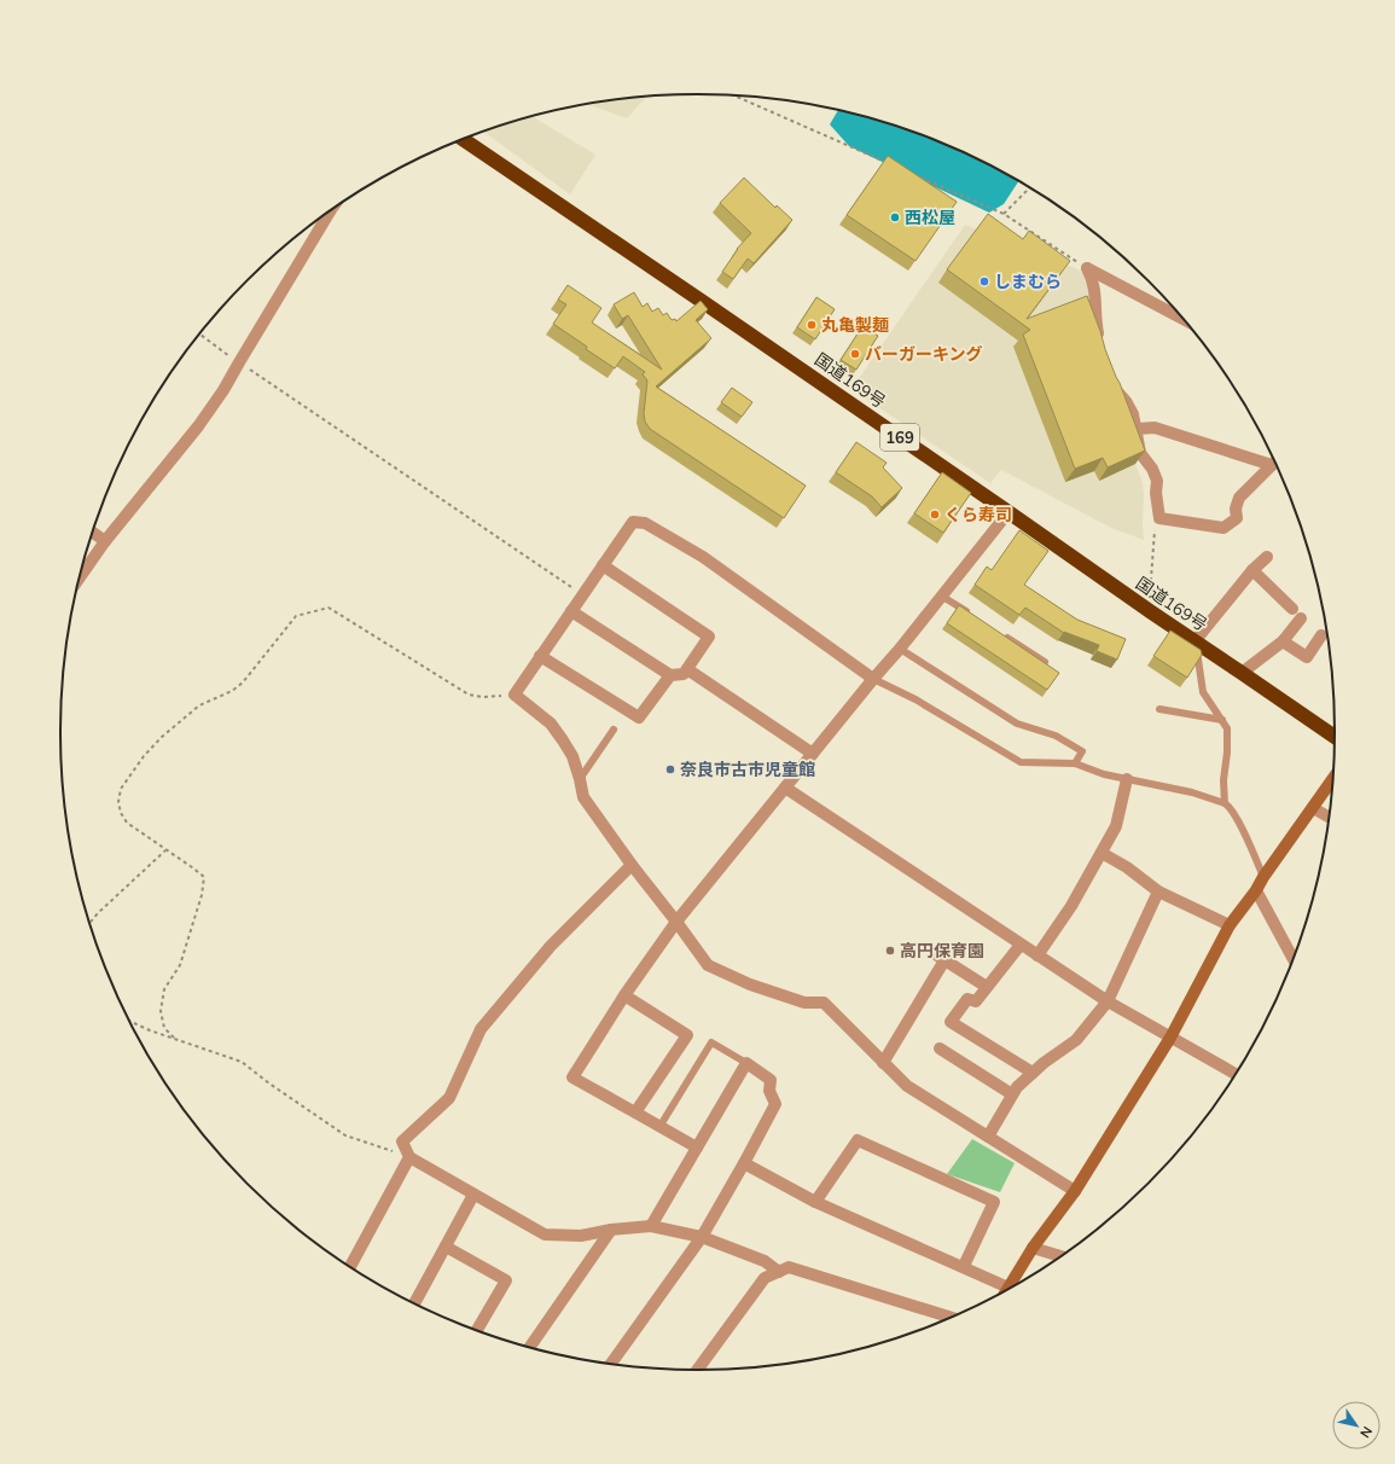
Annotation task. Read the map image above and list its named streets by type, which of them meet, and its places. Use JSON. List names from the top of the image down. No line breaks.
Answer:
{"streets":{"highway":["国道169号","169"]},"places":["西松屋","しまむら","丸亀製麺","バーガーキング","くら寿司","奈良市古市児童館","高円保育園"],"north":"bottom right"}
